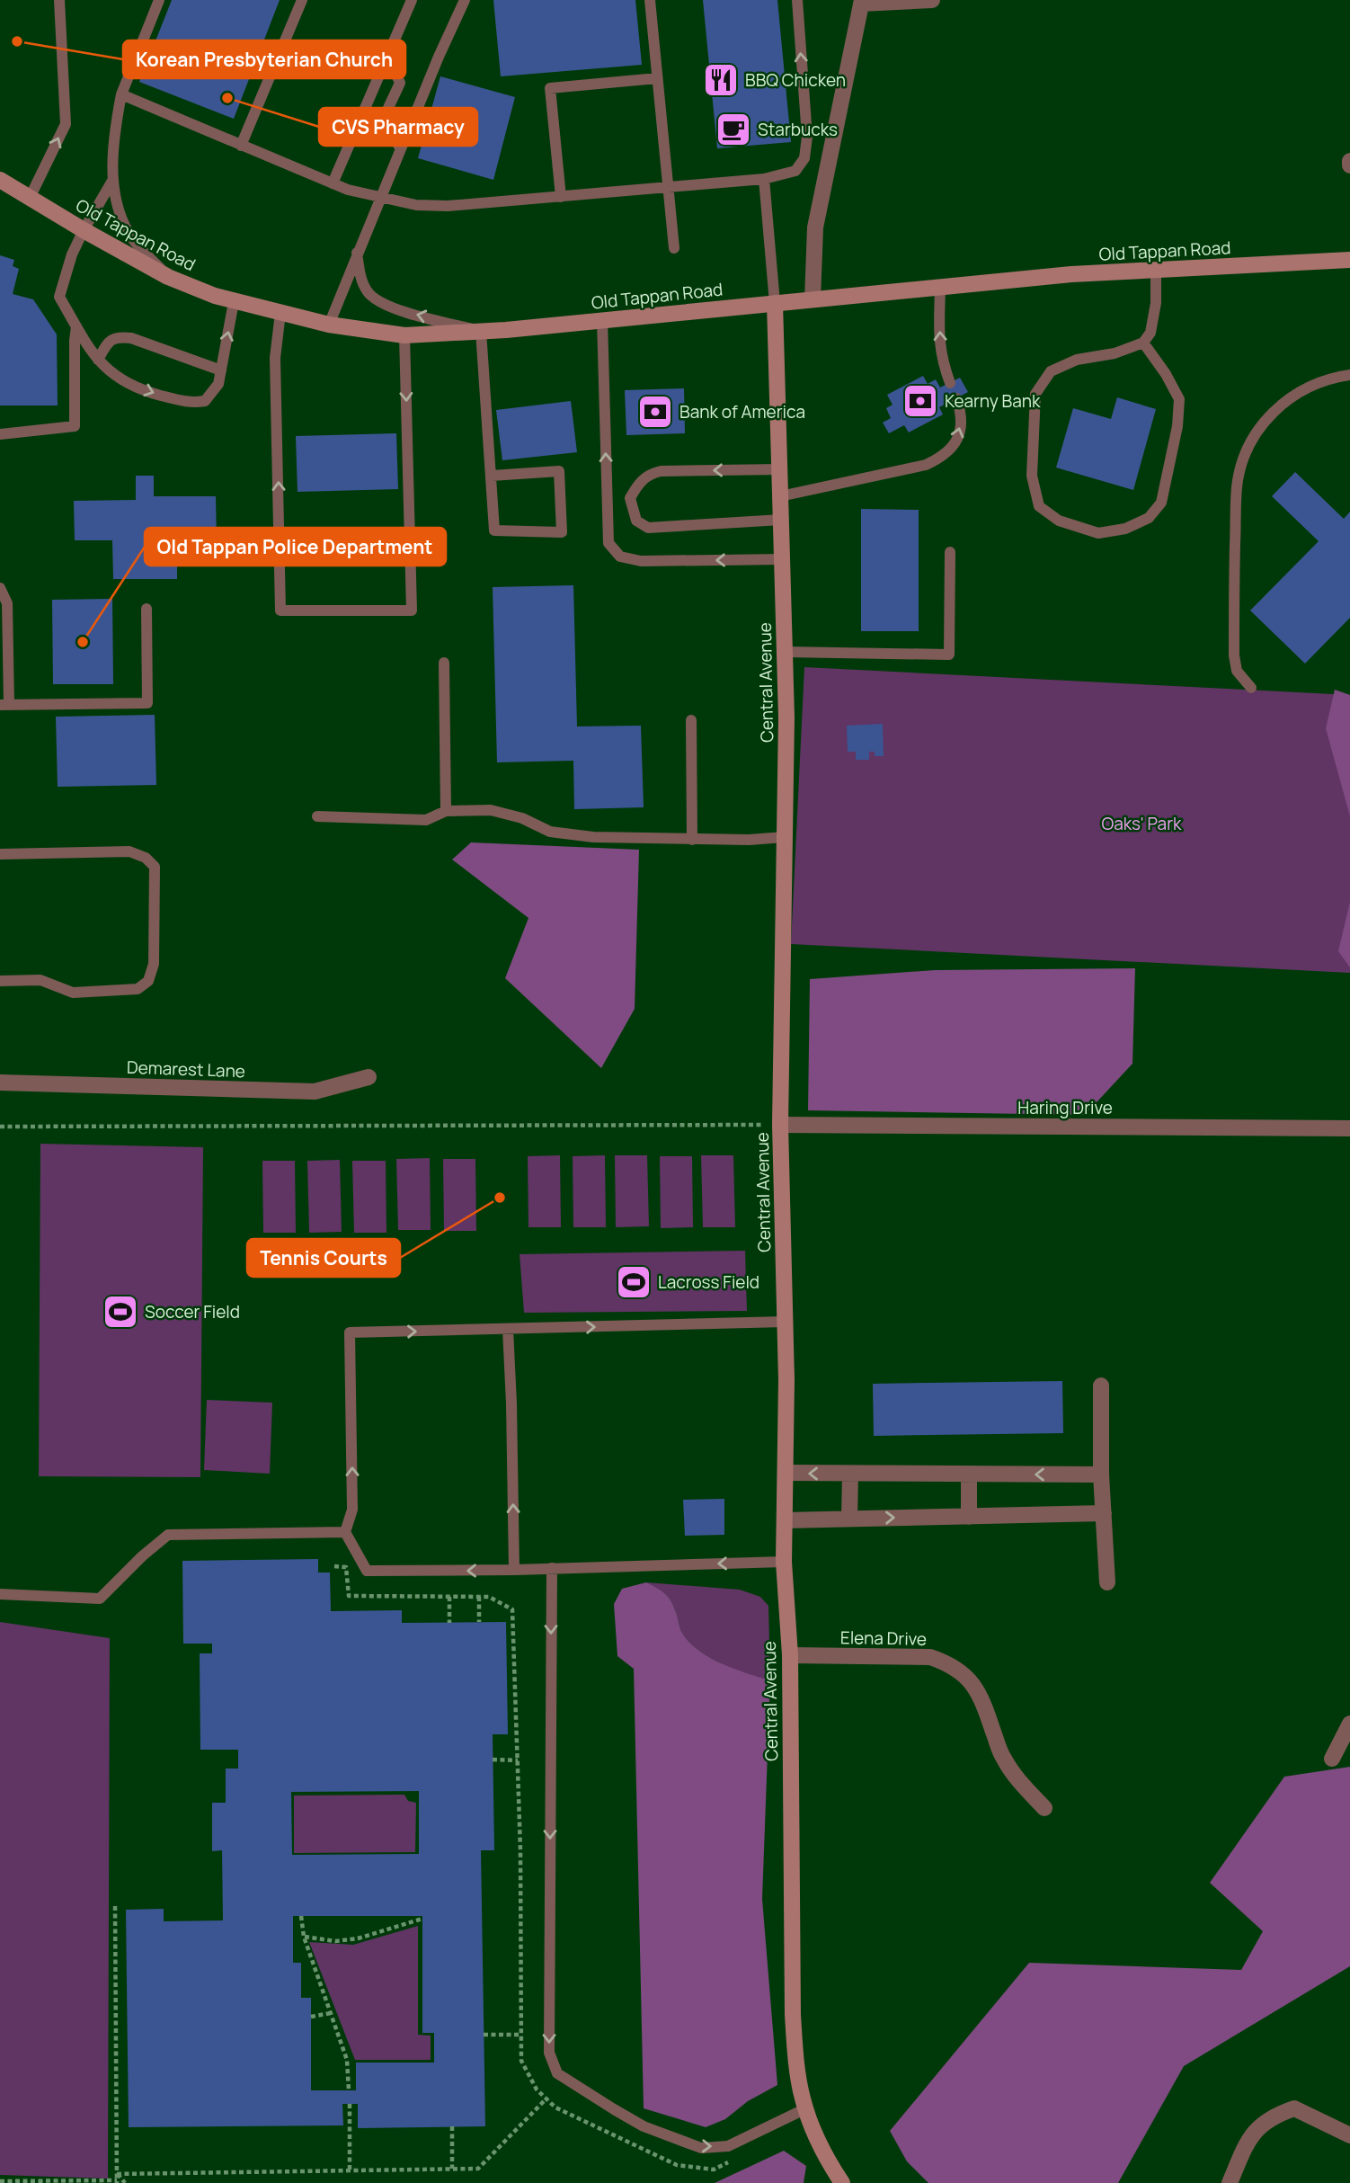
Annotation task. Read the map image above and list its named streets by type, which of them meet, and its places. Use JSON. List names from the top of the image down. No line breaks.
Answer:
{"streets":{"street":["Old Tappan Road","Central Avenue","Demarest Lane","Haring Drive","Elena Drive"]},"crossings":[["Old Tappan Road","Central Avenue"],["Central Avenue","Haring Drive"],["Central Avenue","Elena Drive"]],"parks":["Oaks' Park"],"places":{"other":["Korean Presbyterian Church","CVS Pharmacy","Old Tappan Police Department","Tennis Courts"],"restaurant":["BBQ Chicken"],"cafe":["Starbucks"],"bank":["Kearny Bank","Bank of America"],"sports":["Lacross Field","Soccer Field"]}}
